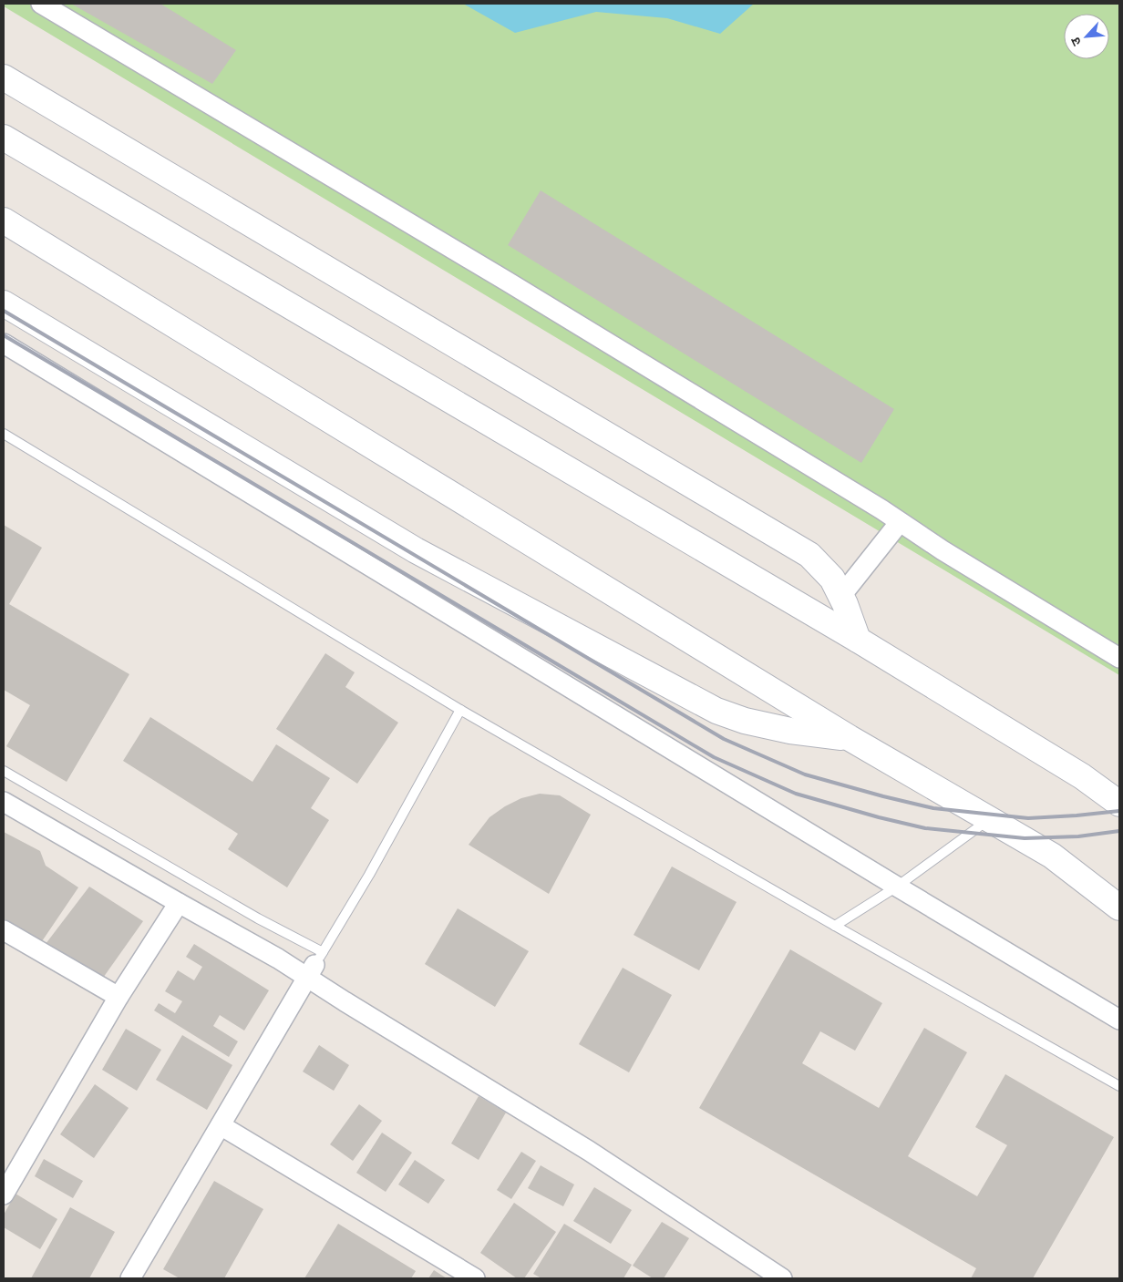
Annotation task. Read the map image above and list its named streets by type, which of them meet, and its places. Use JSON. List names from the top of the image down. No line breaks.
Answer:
{"north":"bottom left"}
